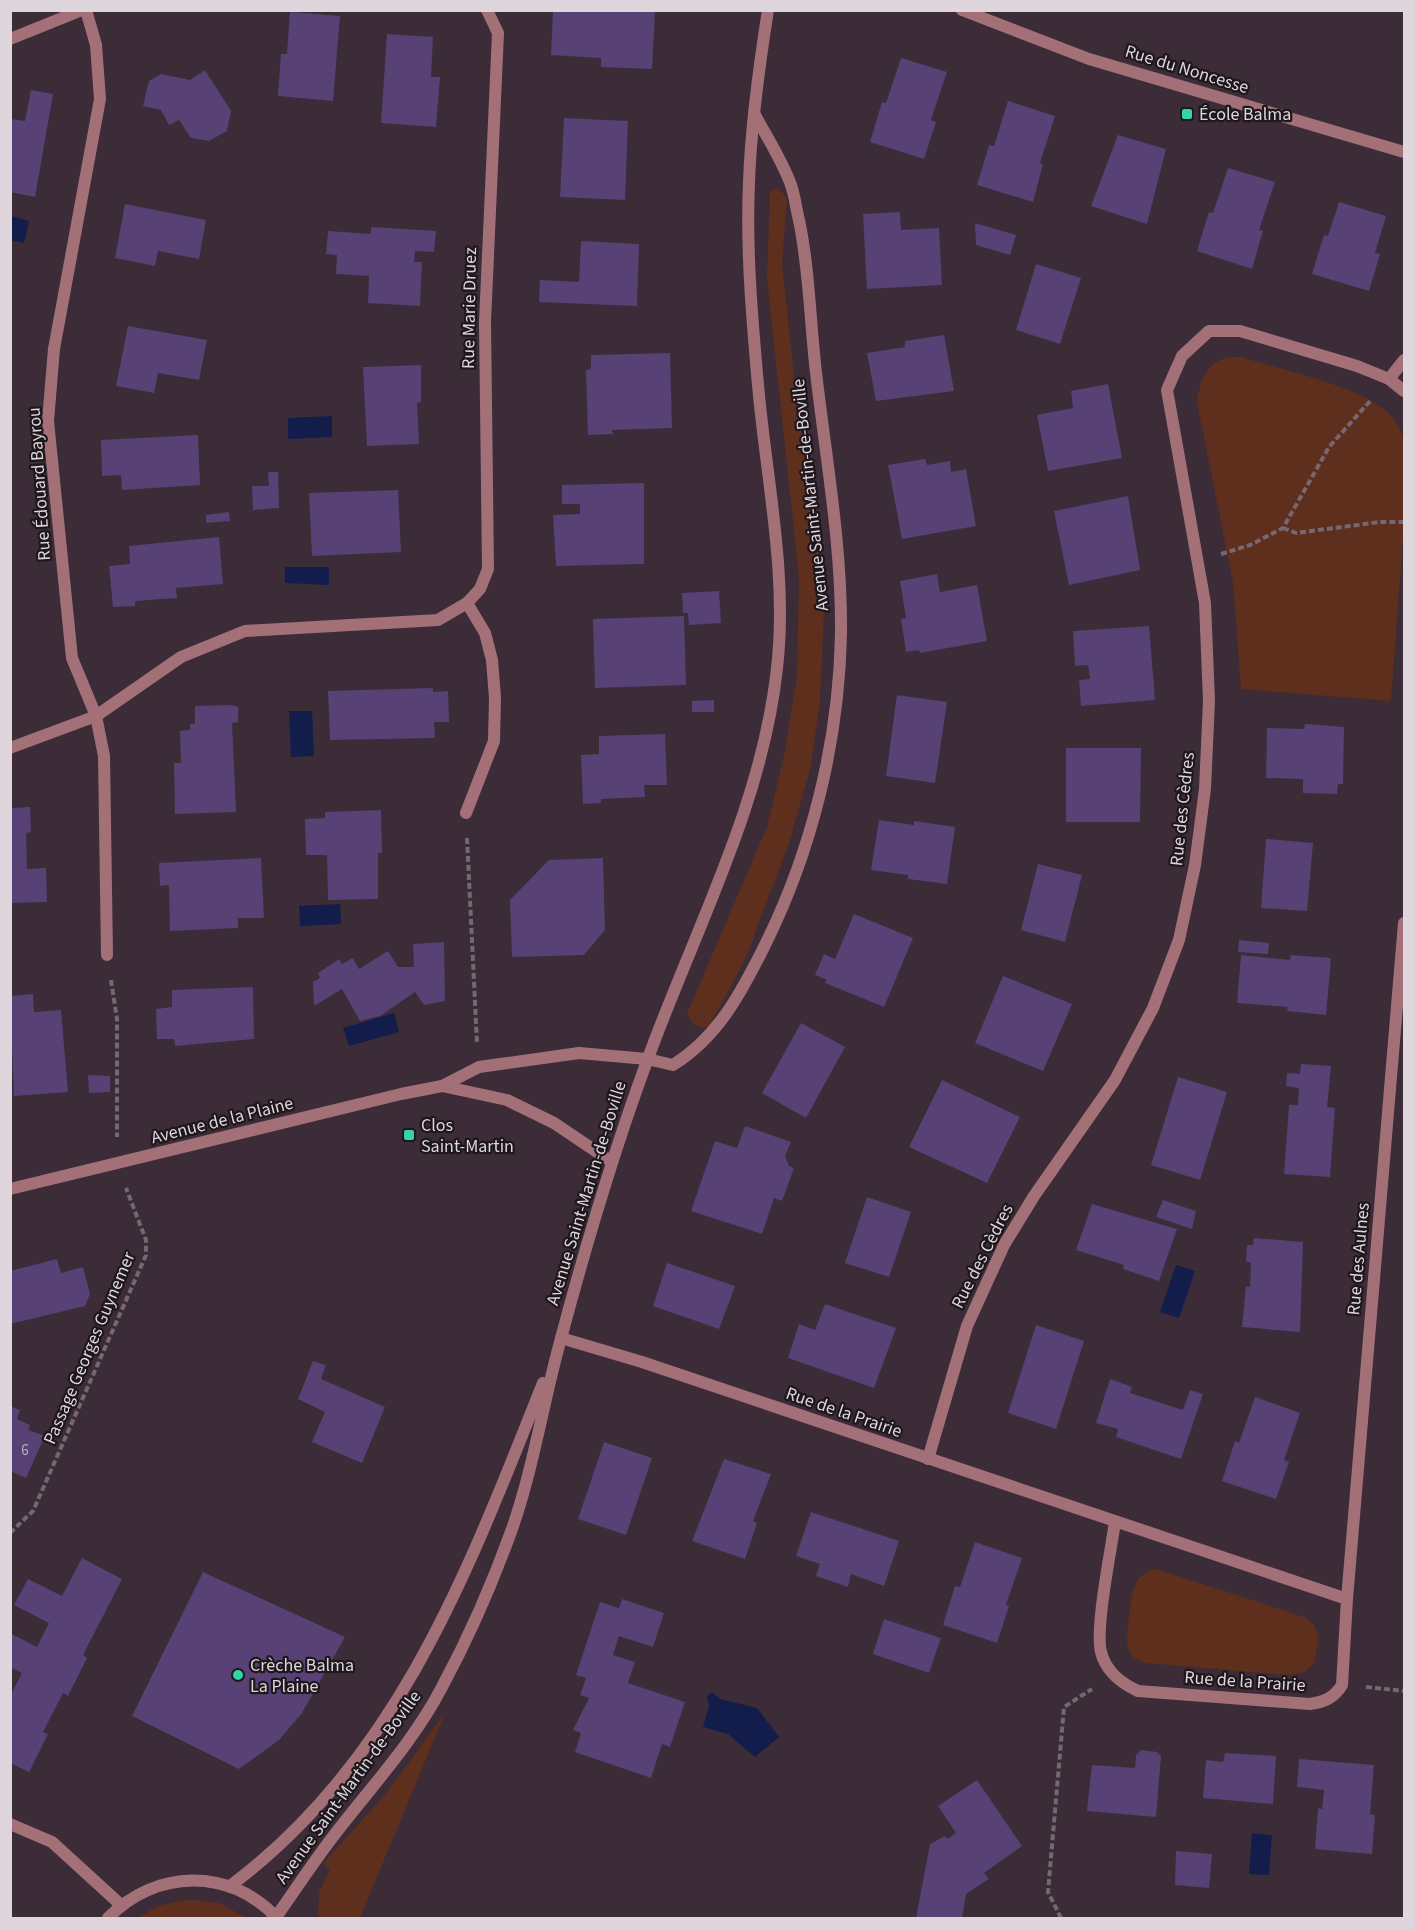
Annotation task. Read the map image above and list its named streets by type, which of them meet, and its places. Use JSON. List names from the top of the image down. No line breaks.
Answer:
{"streets":{"street":["Rue du Noncesse","Rue Marie Druez","Rue Édouard Bayrou","Avenue Saint-Martin-de-Boville","Rue des Cèdres","Avenue de la Plaine","Rue des Aulnes","Rue de la Prairie"],"path":["Passage Georges Guynemer"]},"crossings":[["Rue Marie Druez","Rue Édouard Bayrou"],["Avenue Saint-Martin-de-Boville","Avenue de la Plaine"],["Avenue Saint-Martin-de-Boville","Rue de la Prairie"],["Rue des Cèdres","Rue de la Prairie"],["Avenue de la Plaine","Passage Georges Guynemer"],["Rue des Aulnes","Rue de la Prairie"]],"places":{"transit":["École Balma","Clos Saint-Martin"],"other":["Crèche Balma La Plaine"]},"house_numbers":["6"]}
